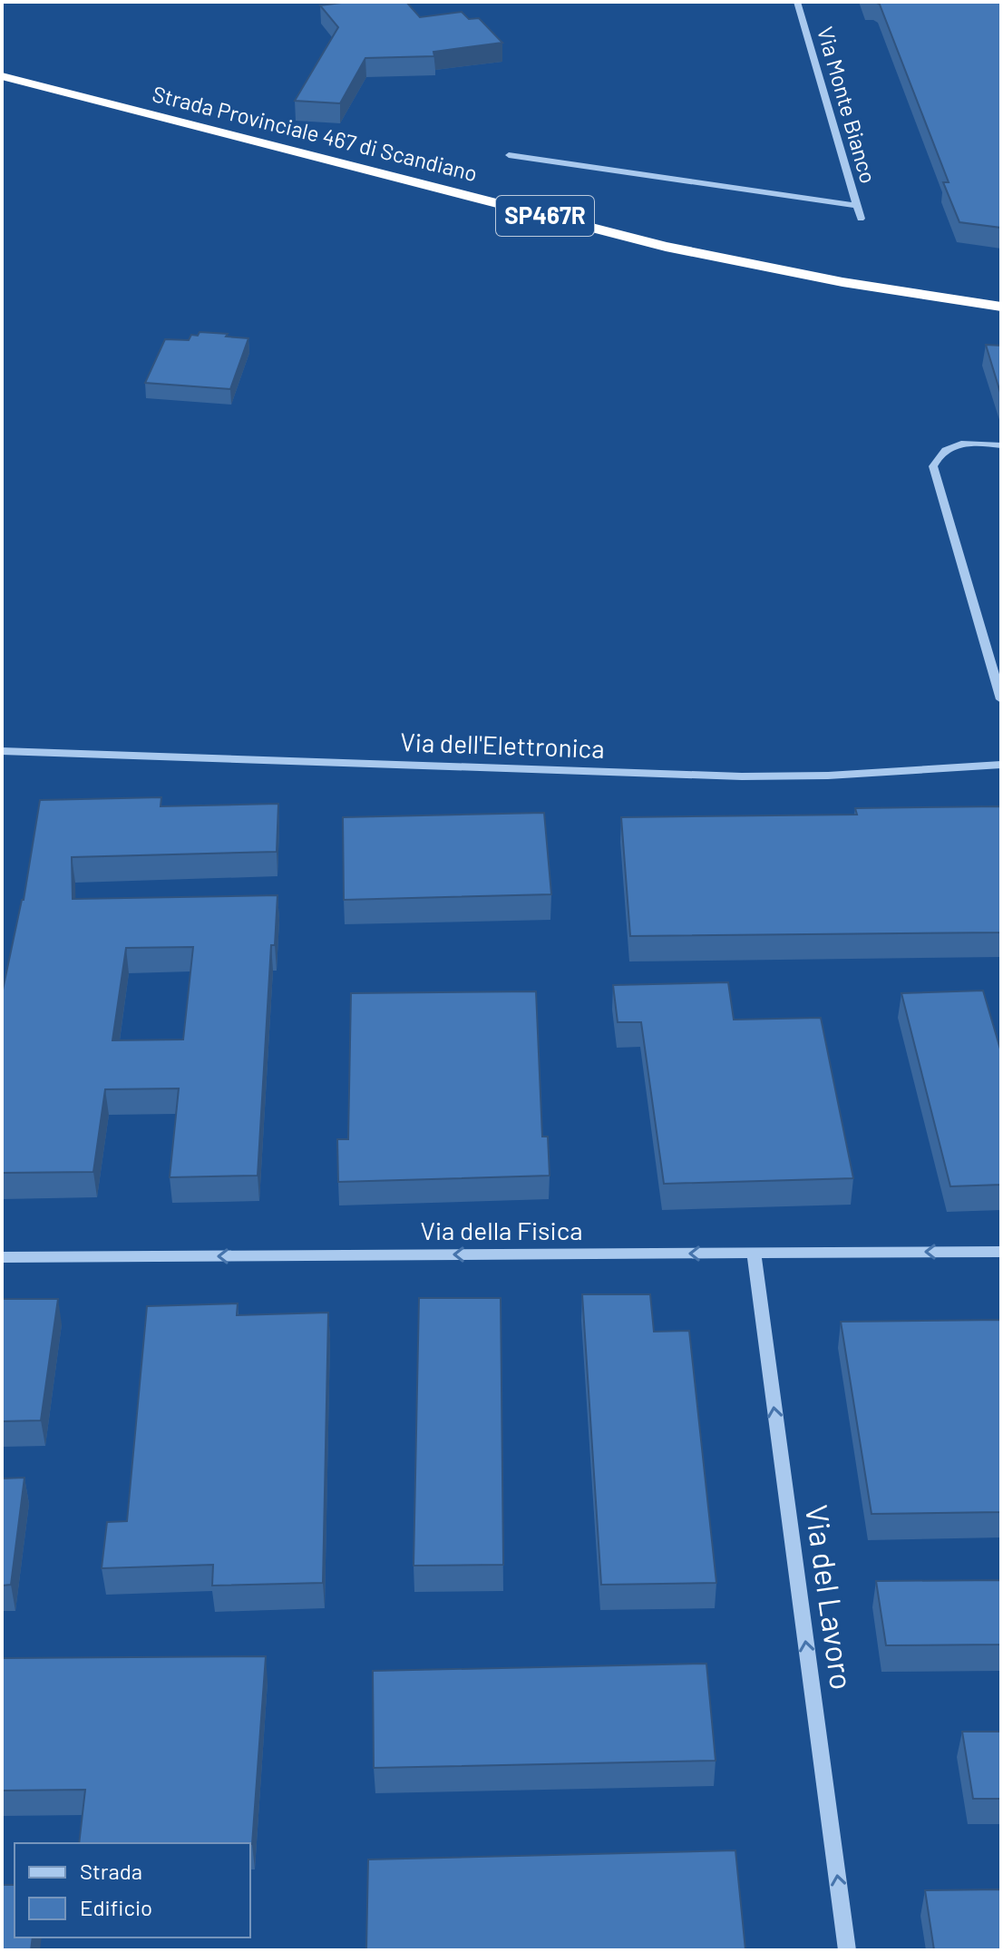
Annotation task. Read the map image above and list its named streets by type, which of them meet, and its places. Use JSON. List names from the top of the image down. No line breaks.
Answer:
{"streets":{"highway":["Strada Provinciale 467 di Scandiano","SP467R"],"street":["Via Monte Bianco","Via dell'Elettronica","Via della Fisica","Via del Lavoro"]},"crossings":[["Via della Fisica","Via del Lavoro"]],"one_way":["Via della Fisica","Via del Lavoro"],"legend":["Strada","Edificio"]}
